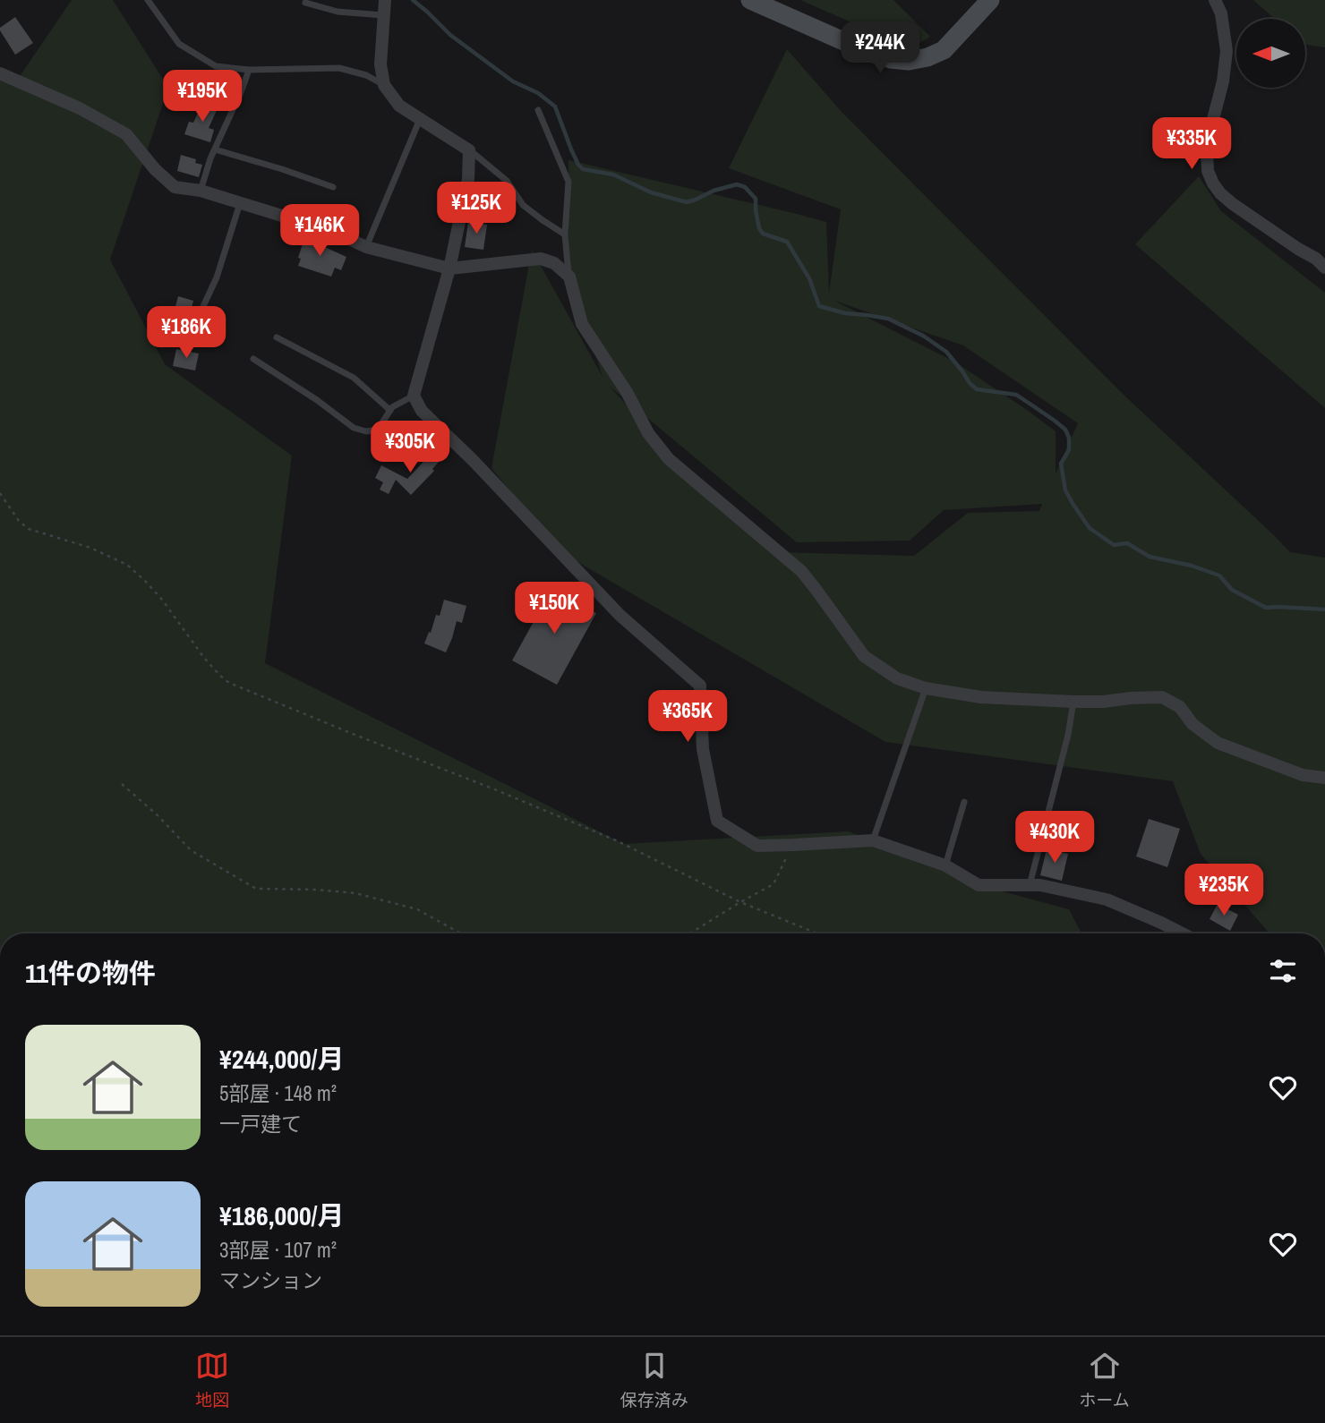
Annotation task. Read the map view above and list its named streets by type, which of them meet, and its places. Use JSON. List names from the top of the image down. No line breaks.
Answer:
{"north":"left","page":{"price":["¥244K","¥195K","¥335K","¥125K","¥146K","¥186K","¥305K","¥150K","¥365K","¥430K","¥235K"],"heading":"11件の物件","list":[{"name":"¥244,000/月","note":"5部屋 · 148 m² · 一戸建て"},{"name":"¥186,000/月","note":"3部屋 · 107 m² · マンション"}],"tabs":["地図","保存済み","ホーム"]}}
